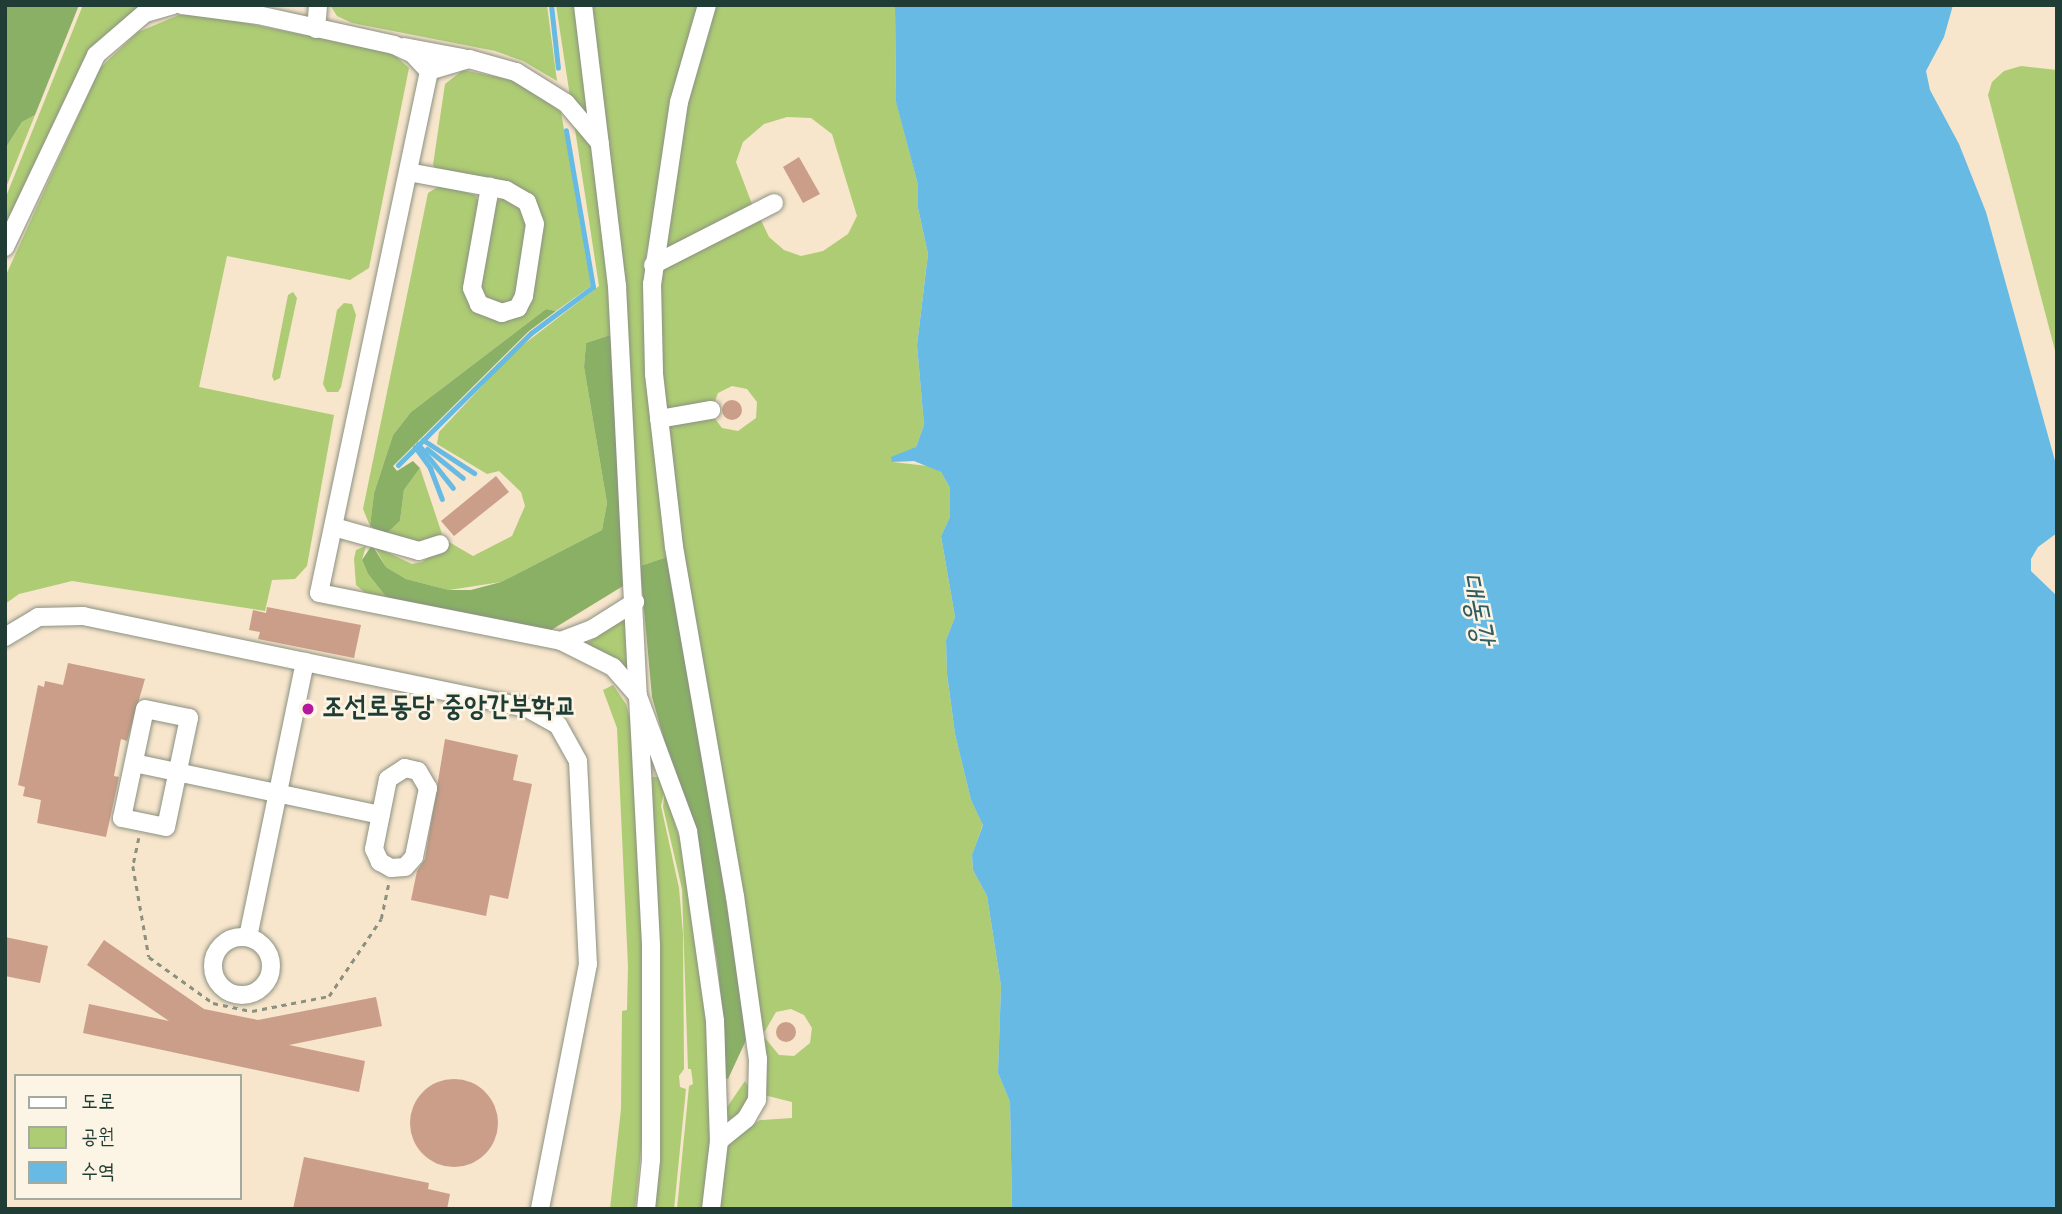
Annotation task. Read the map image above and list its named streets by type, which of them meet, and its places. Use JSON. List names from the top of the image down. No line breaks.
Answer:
{"water":["대동강"],"places":["조선로동당 중앙간부학교"],"legend":["도로","공원","수역"]}
